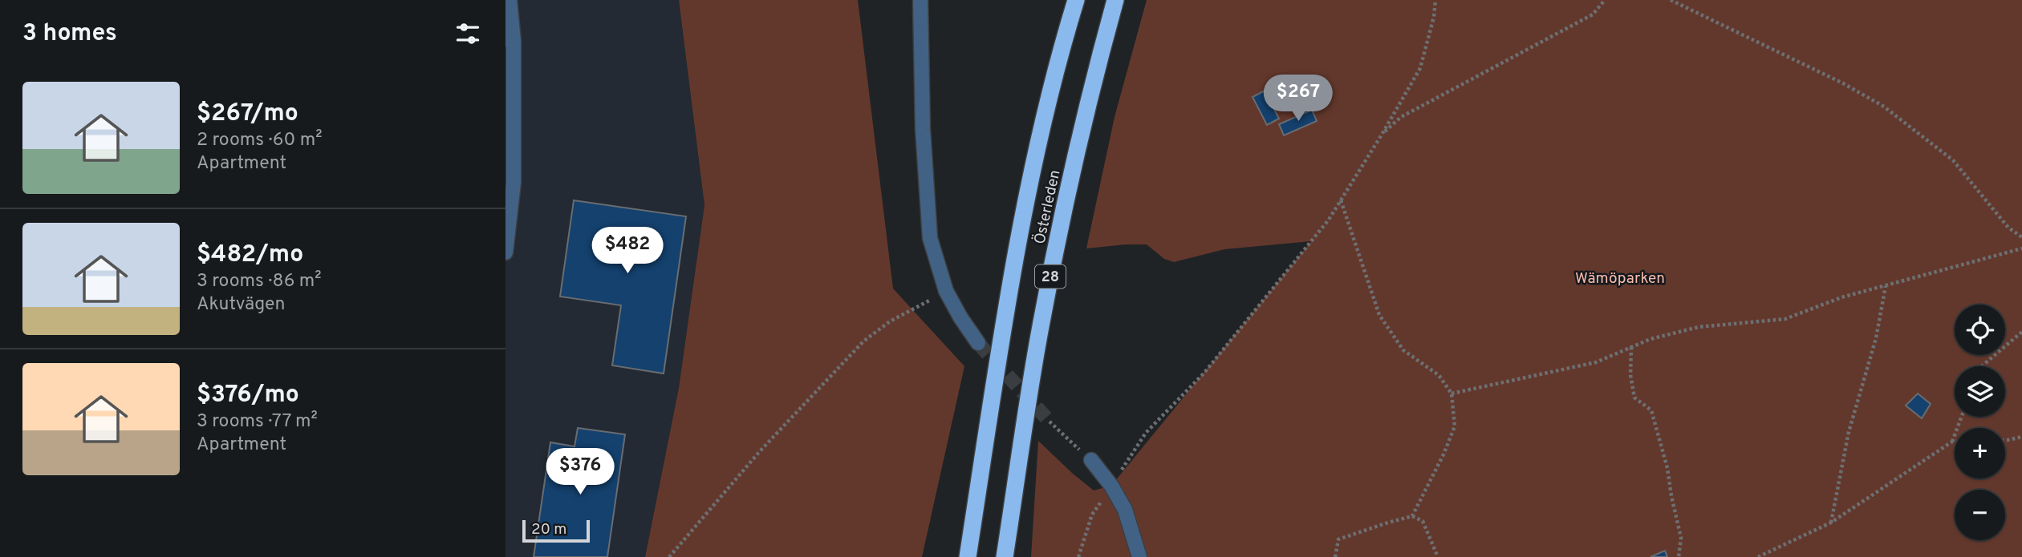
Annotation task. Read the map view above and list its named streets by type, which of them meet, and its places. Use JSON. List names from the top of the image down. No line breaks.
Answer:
{"streets":{"highway":["Österleden","28"]},"parks":["Wämöparken"],"scale_bar":"20 m","page":{"heading":"3 homes","list":[{"name":"$267/mo","note":"2 rooms · 60 m² · Apartment"},{"name":"$482/mo","note":"3 rooms · 86 m² · Akutvägen"},{"name":"$376/mo","note":"3 rooms · 77 m² · Apartment"}],"price":["$267","$482","$376"],"map_buttons":["+","−"],"scale":"20 m"}}
